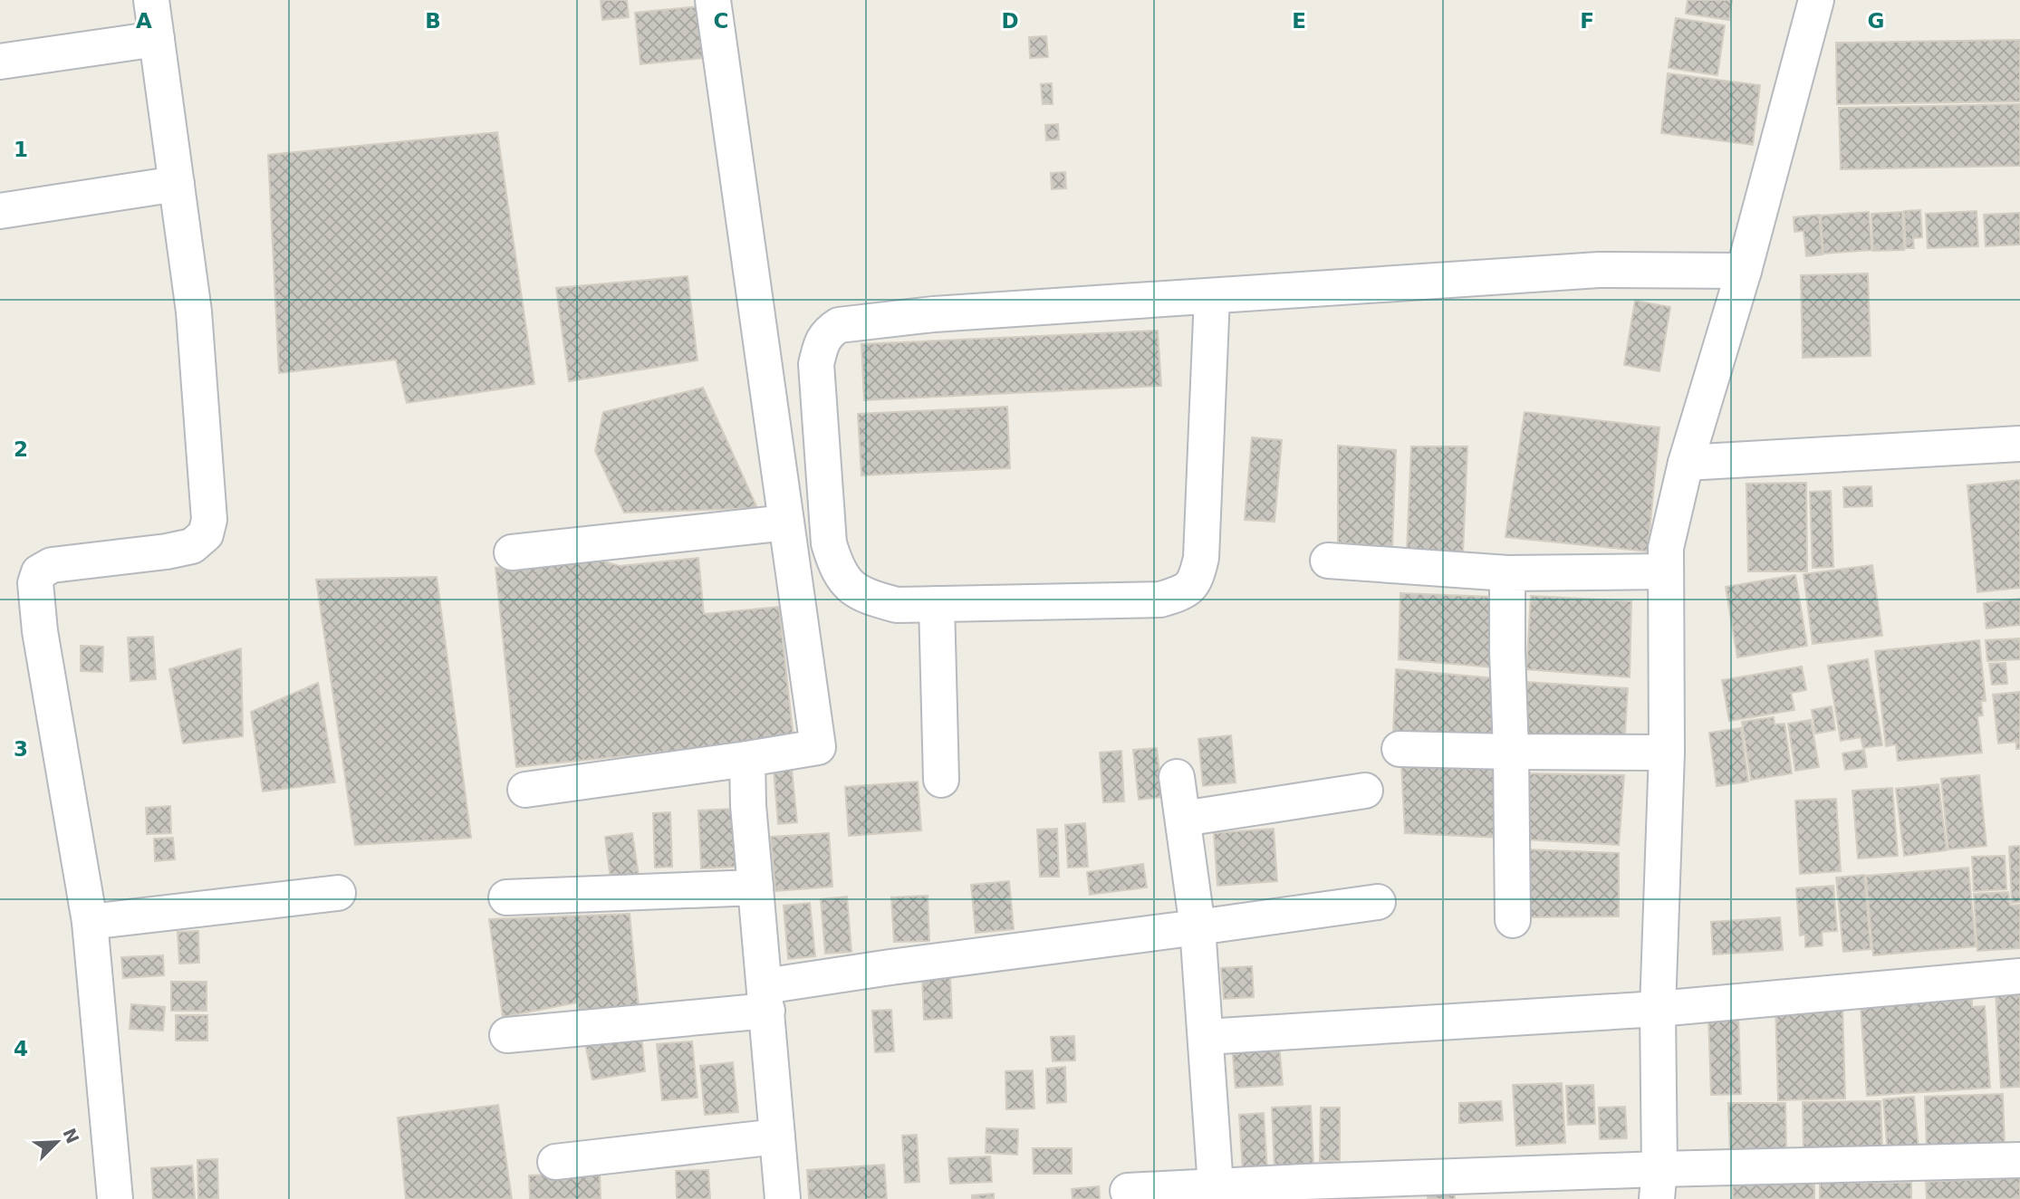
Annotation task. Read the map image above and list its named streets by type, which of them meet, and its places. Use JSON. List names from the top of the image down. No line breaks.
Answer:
{"north":"top right","grid":{"columns":["A","B","C","D","E","F","G"],"rows":["1","2","3","4"]}}
